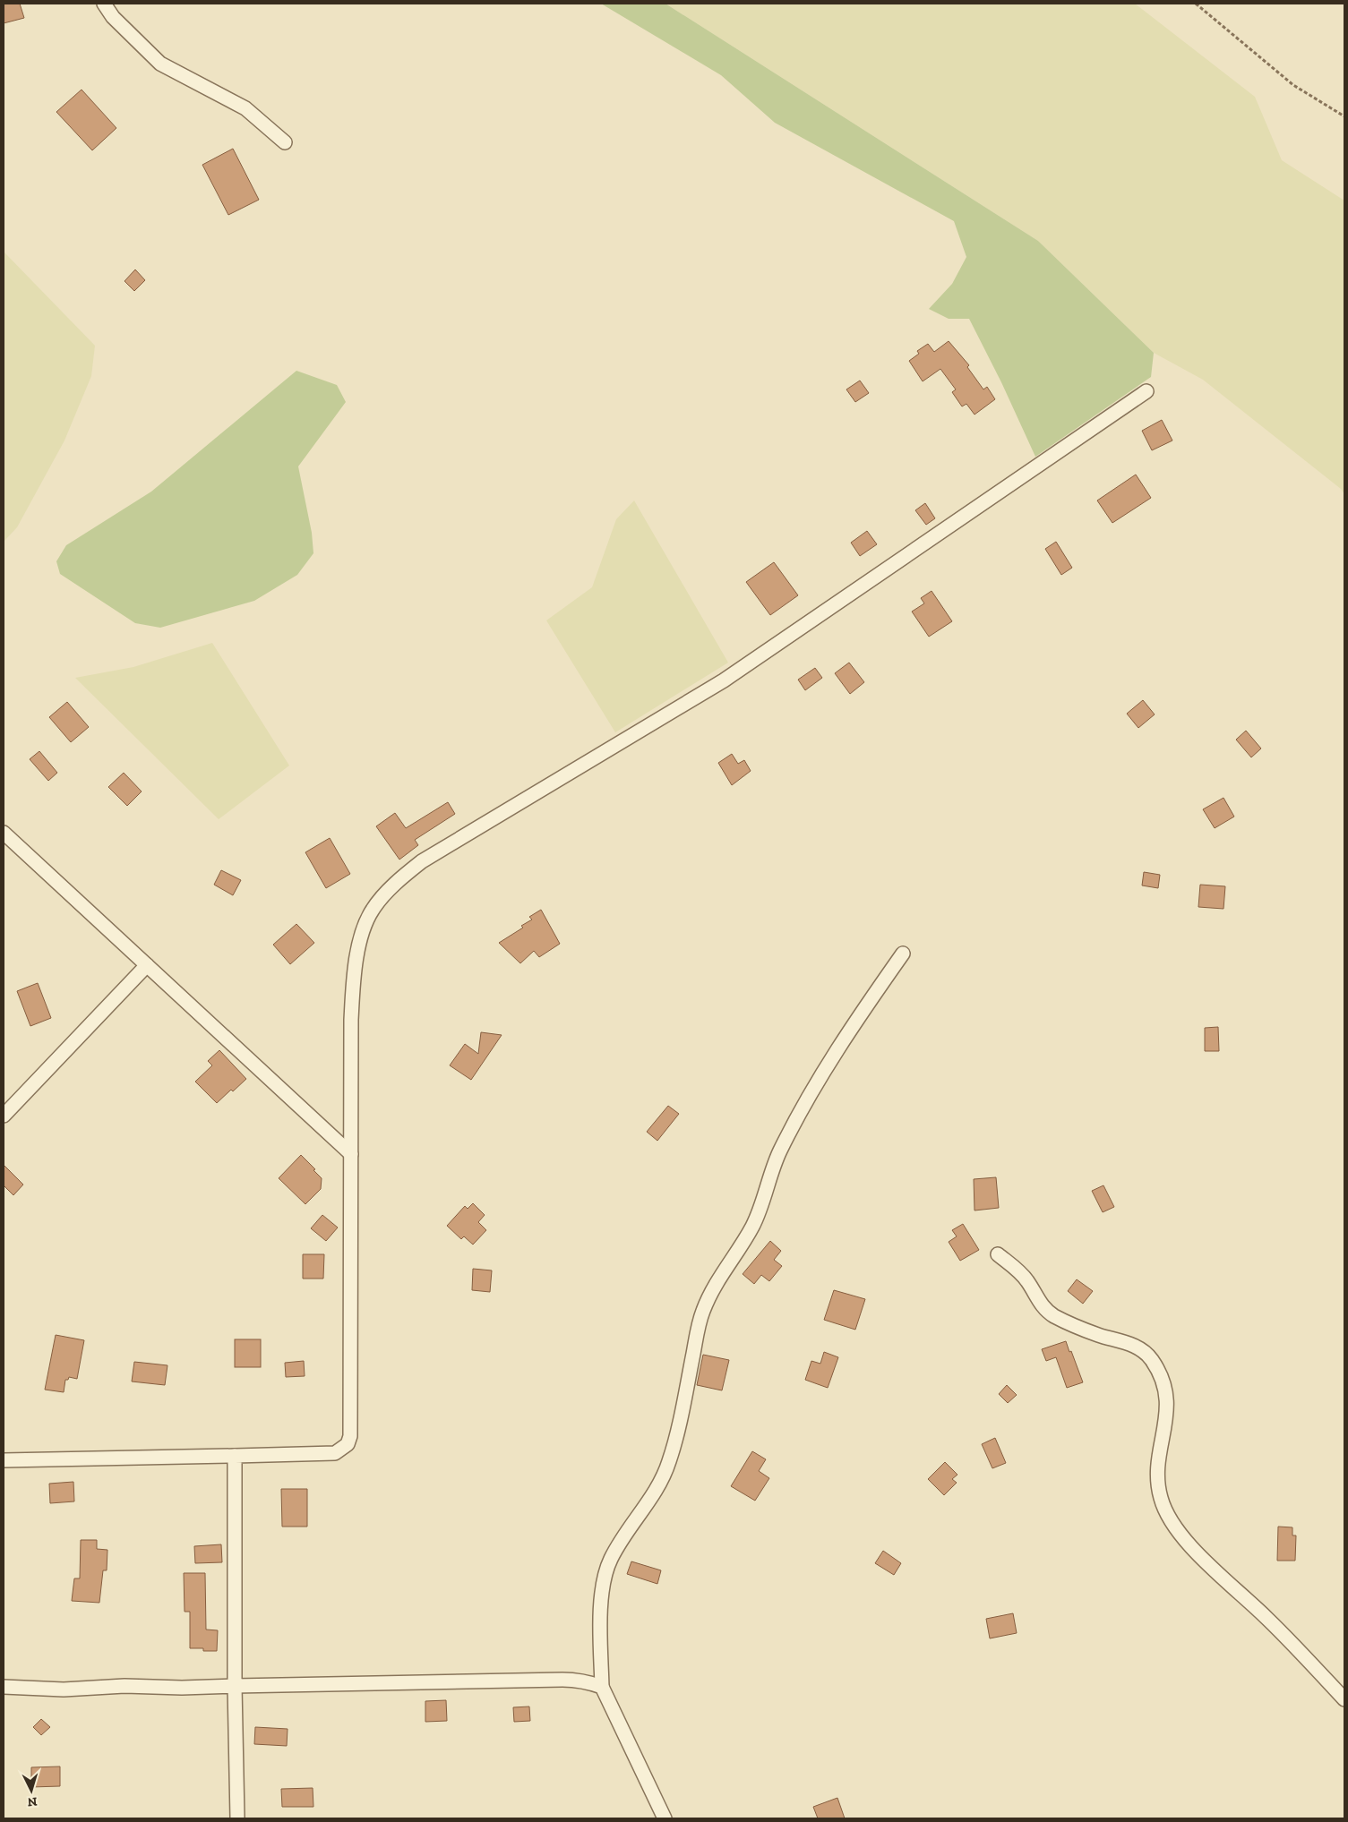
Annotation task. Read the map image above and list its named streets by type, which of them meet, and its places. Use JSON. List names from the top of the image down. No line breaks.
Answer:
{"north":"bottom"}
